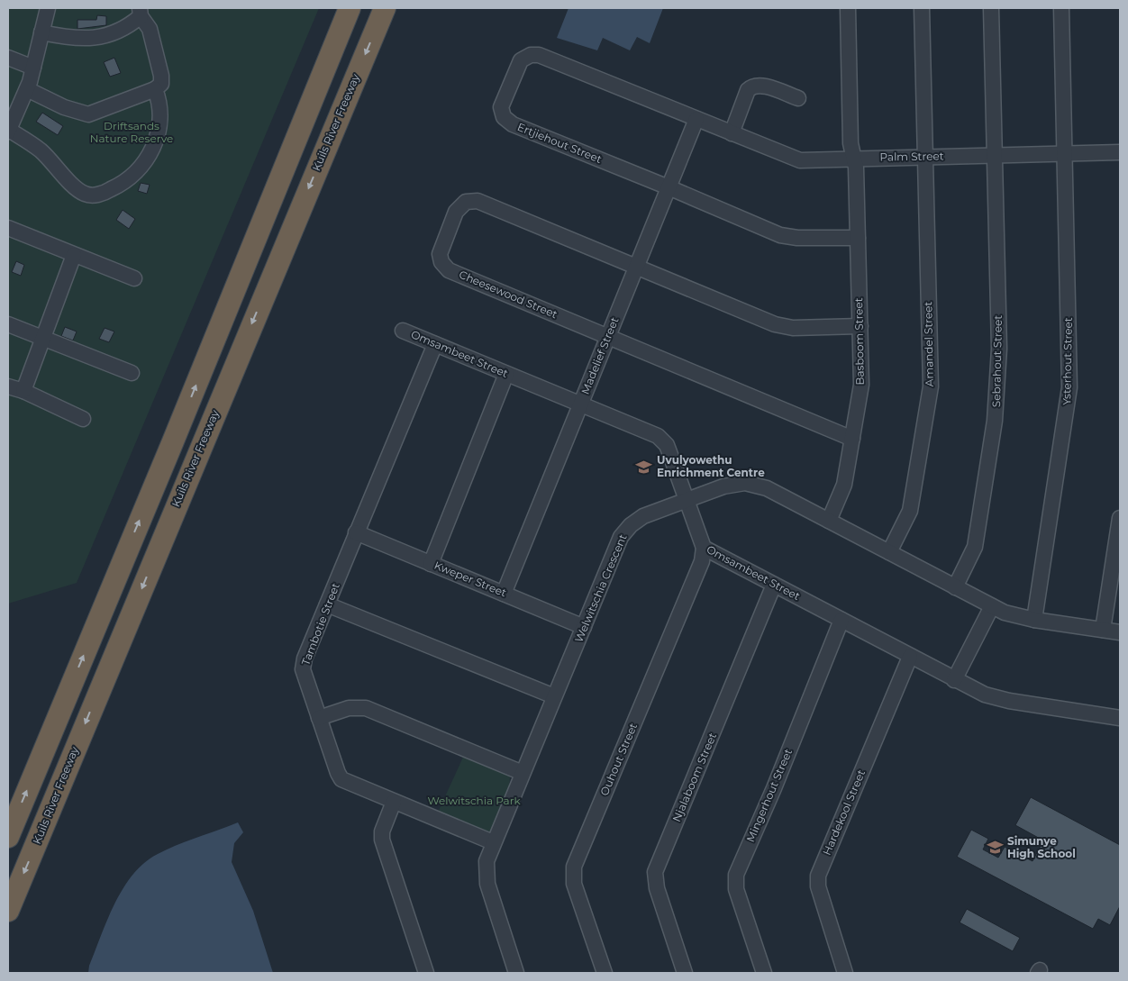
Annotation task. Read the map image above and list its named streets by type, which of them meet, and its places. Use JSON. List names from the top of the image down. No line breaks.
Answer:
{"streets":{"highway":["Kuils River Freeway"],"street":["Ertjiehout Street","Palm Street","Cheesewood Street","Basboom Street","Amandel Street","Omsambeet Street","Madelief Street","Sebrahout Street","Ysterhout Street","Kweper Street","Welwitschia Crescent","Tambotie Street","Ouhout Street","Njalaboom Street","Mingerhout Street","Hardekool Street"]},"crossings":[["Ertjiehout Street","Palm Street"],["Ertjiehout Street","Basboom Street"],["Ertjiehout Street","Madelief Street"],["Palm Street","Basboom Street"],["Palm Street","Amandel Street"],["Palm Street","Sebrahout Street"],["Palm Street","Ysterhout Street"],["Cheesewood Street","Basboom Street"],["Cheesewood Street","Madelief Street"],["Basboom Street","Welwitschia Crescent"],["Amandel Street","Welwitschia Crescent"],["Omsambeet Street","Madelief Street"],["Omsambeet Street","Welwitschia Crescent"],["Omsambeet Street","Tambotie Street"],["Omsambeet Street","Ouhout Street"],["Omsambeet Street","Njalaboom Street"],["Omsambeet Street","Mingerhout Street"],["Omsambeet Street","Hardekool Street"],["Madelief Street","Kweper Street"],["Sebrahout Street","Welwitschia Crescent"],["Ysterhout Street","Welwitschia Crescent"],["Kweper Street","Welwitschia Crescent"],["Kweper Street","Tambotie Street"],["Welwitschia Crescent","Tambotie Street"]],"parks":["Driftsands Nature Reserve","Welwitschia Park"],"places":{"school or university":["Uvulyowethu Enrichment Centre","Simunye High School"]}}
